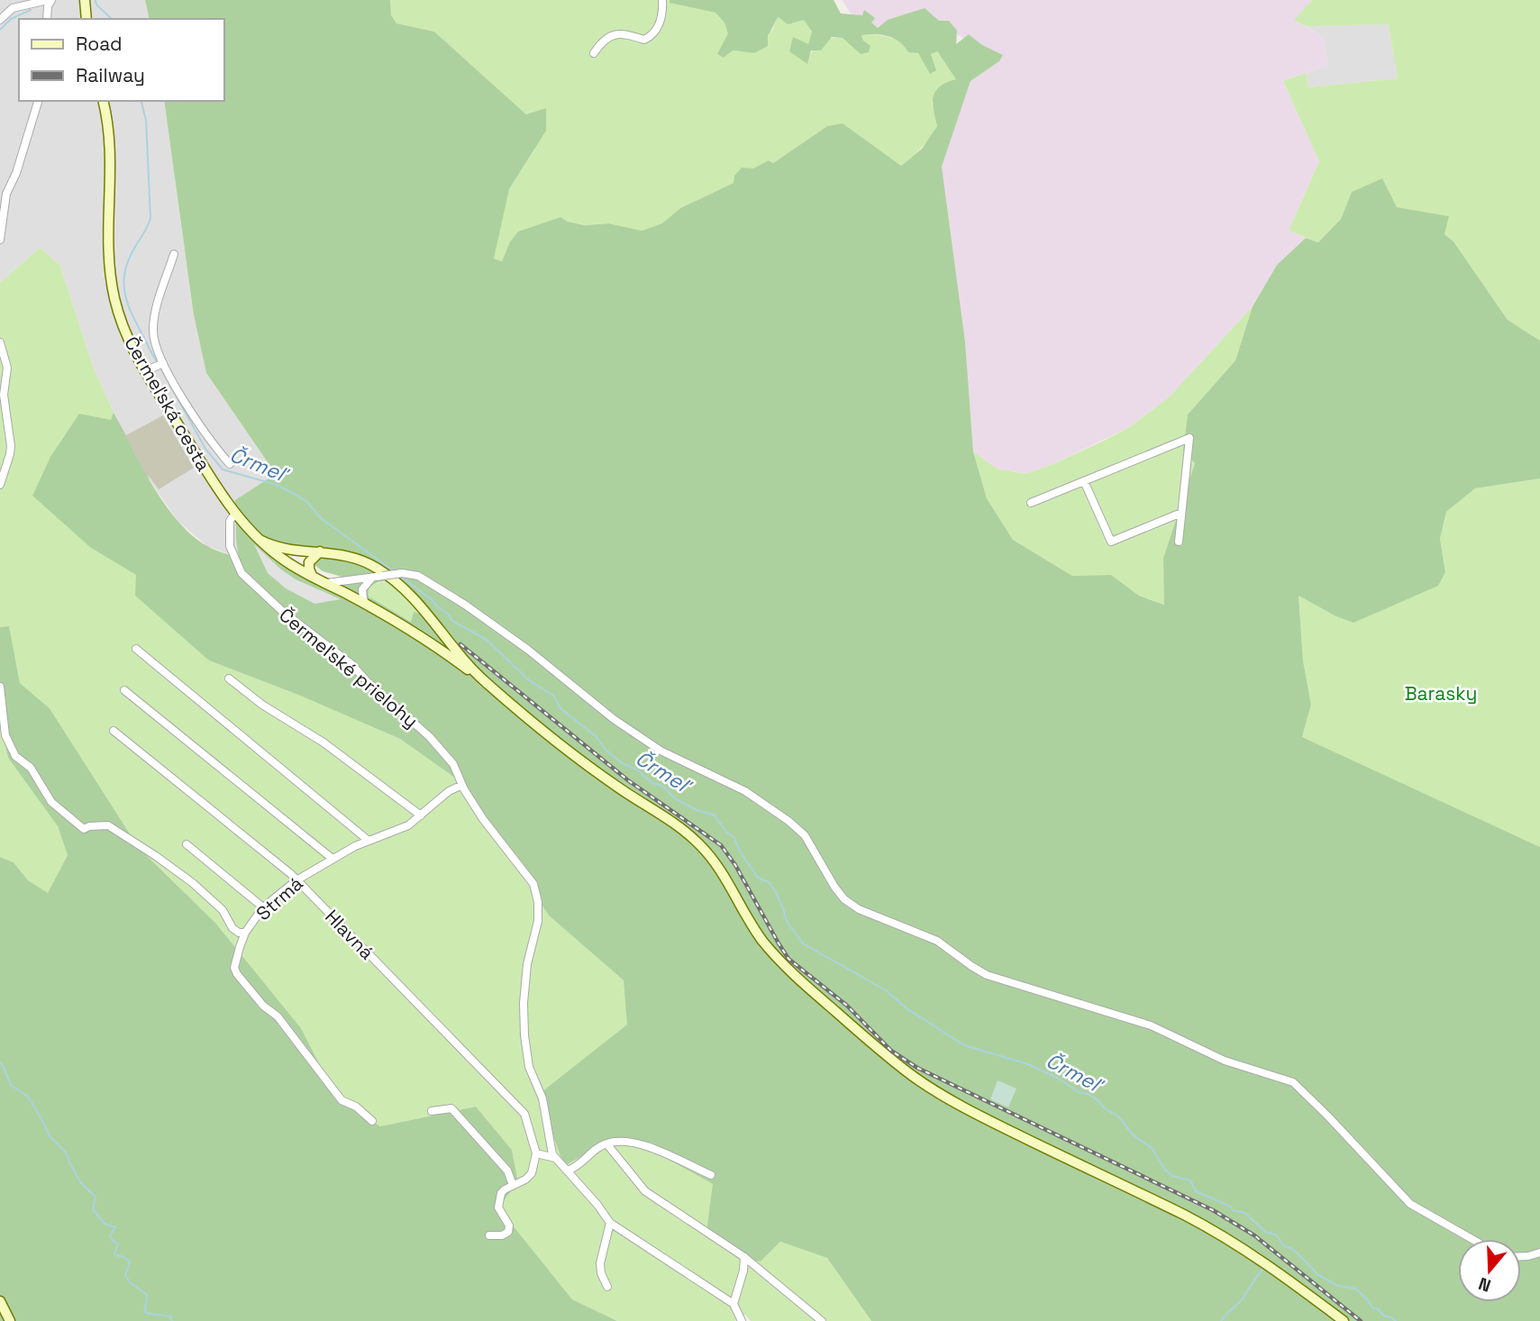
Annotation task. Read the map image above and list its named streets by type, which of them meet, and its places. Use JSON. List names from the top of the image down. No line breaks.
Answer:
{"streets":{"main road":["Čermeľská cesta"],"street":["Čermeľské prielohy","Strmá","Hlavná"]},"crossings":[["Čermeľská cesta","Čermeľské prielohy"],["Čermeľské prielohy","Strmá"],["Strmá","Hlavná"]],"water":["Črmeľ"],"parks":["Barasky"],"legend":["Road","Railway"],"north":"bottom"}
